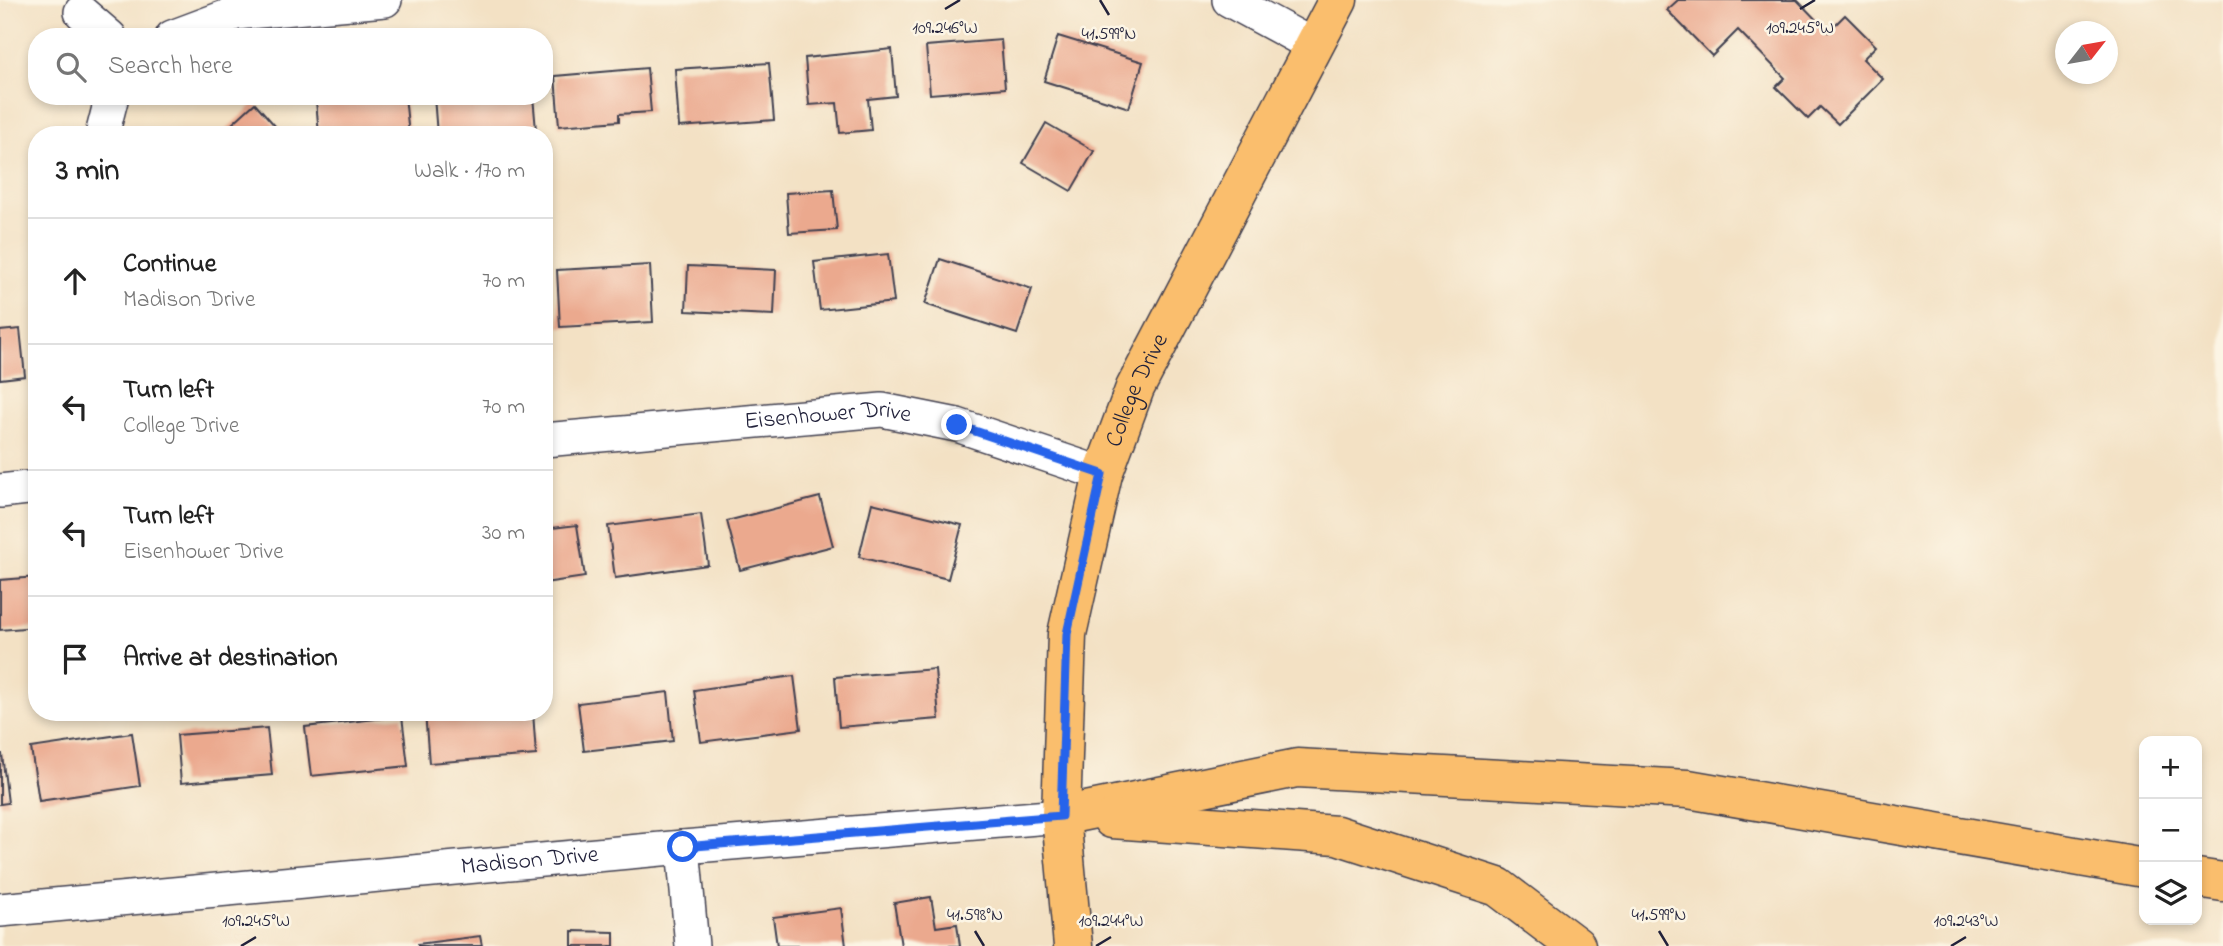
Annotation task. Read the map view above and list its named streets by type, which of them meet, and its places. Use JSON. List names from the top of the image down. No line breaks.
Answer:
{"streets":{"main road":["College Drive"],"street":["Eisenhower Drive","Madison Drive"]},"crossings":[["College Drive","Eisenhower Drive"],["College Drive","Madison Drive"]],"north":"top right","page":{"search":"Search here","heading":["3 min","Walk · 170 m"],"list":[["Continue","Madison Drive","70 m"],["Turn left","College Drive","70 m"],["Turn left","Eisenhower Drive","30 m"],"Arrive at destination"],"map_buttons":["+","−"]},"coordinates":["109.246°W","109.245°W","41.599°N","41.598°N","109.244°W","109.243°W"]}
